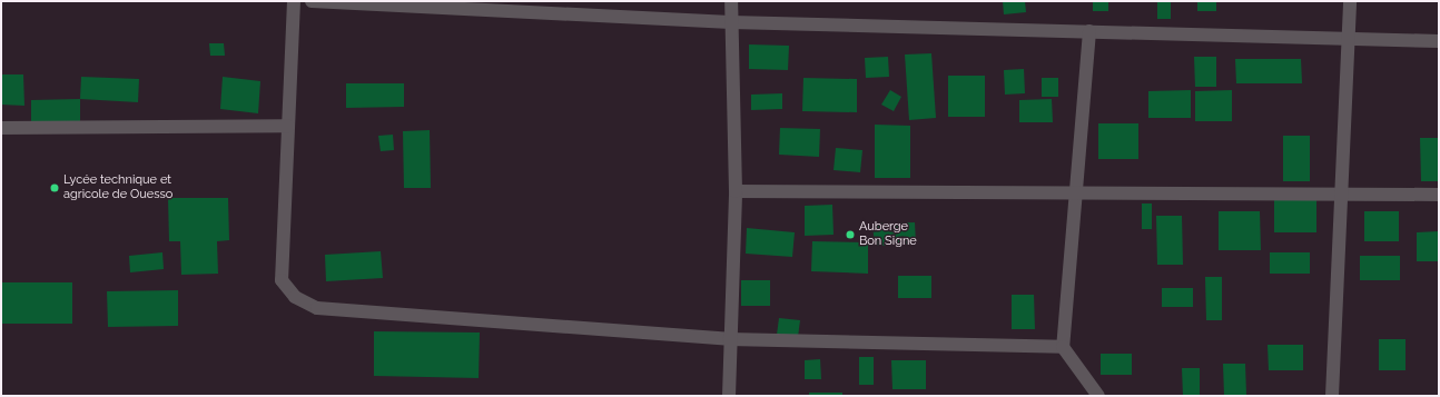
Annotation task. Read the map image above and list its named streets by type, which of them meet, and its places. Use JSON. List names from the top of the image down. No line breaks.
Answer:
{"places":["Lycée technique et agricole de Ouesso","Auberge Bon Signe"]}
